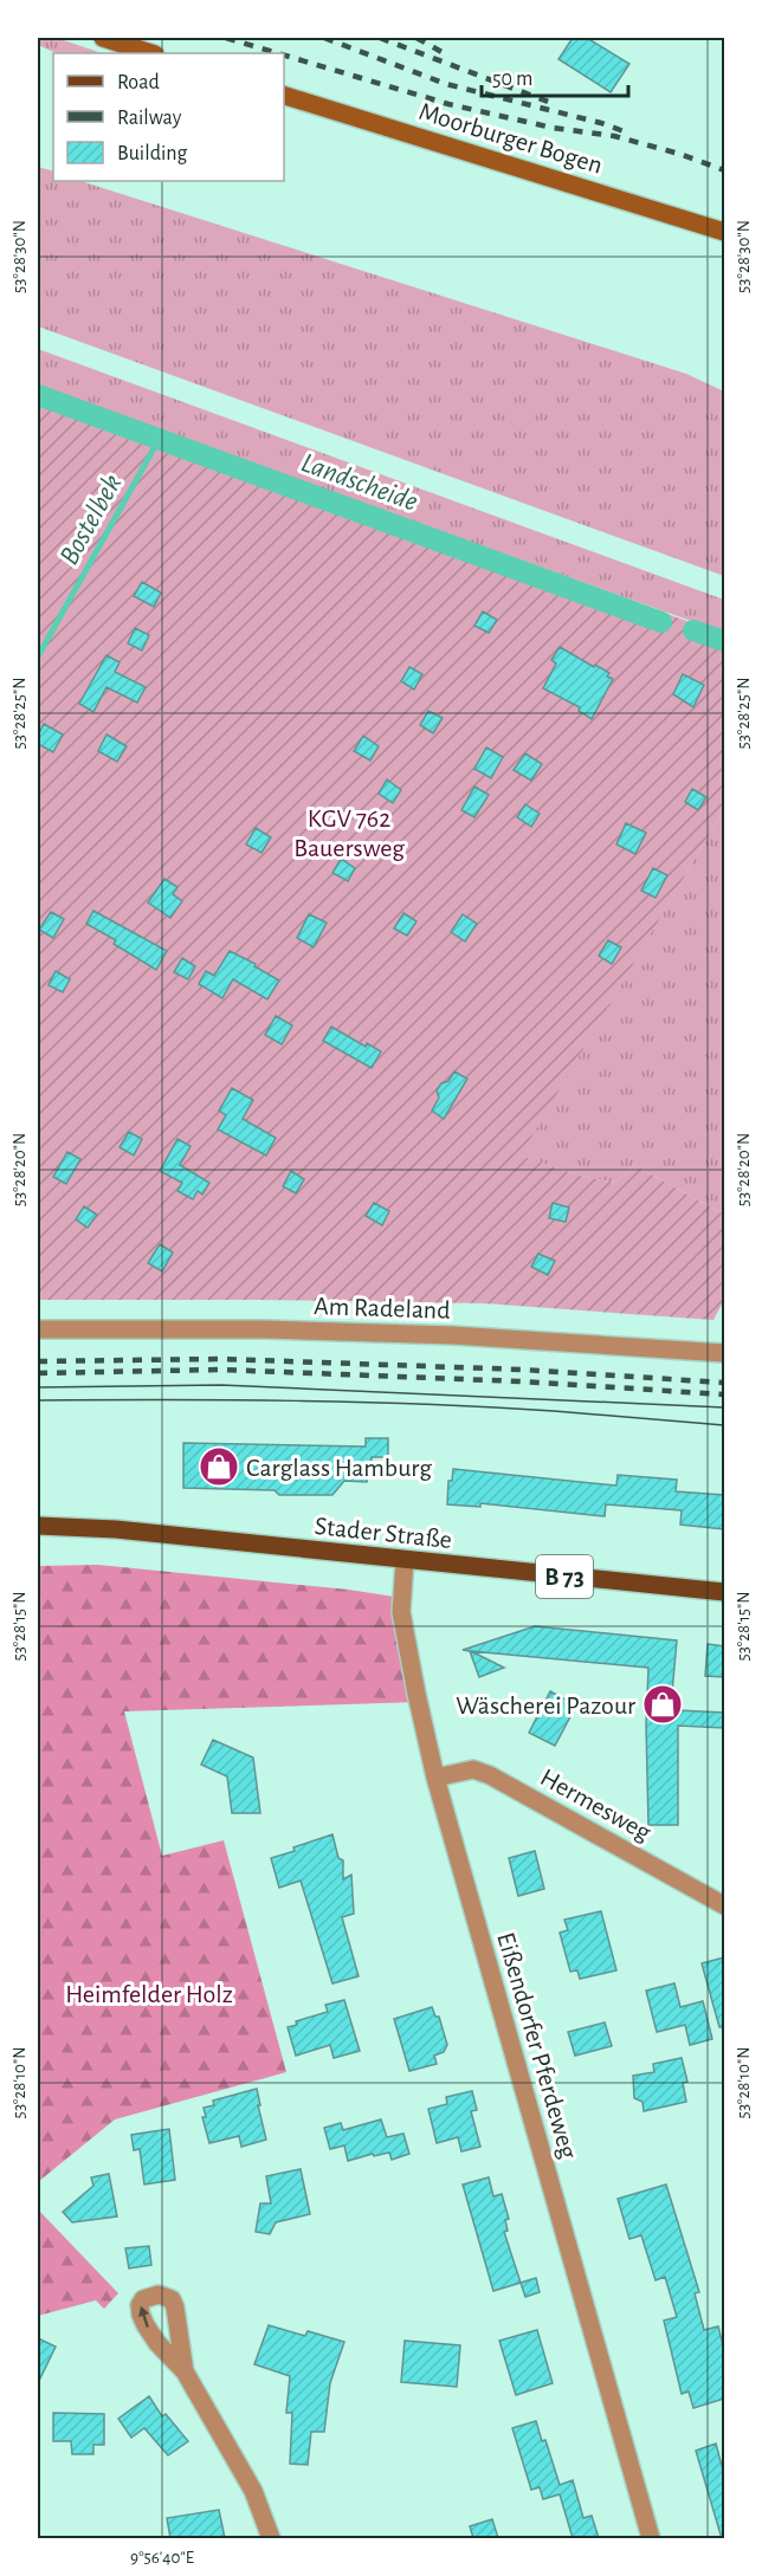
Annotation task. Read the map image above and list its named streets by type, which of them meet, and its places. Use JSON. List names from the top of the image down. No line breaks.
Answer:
{"streets":{"main road":["Moorburger Bogen","Stader Straße","B 73"],"street":["Am Radeland","Hermesweg","Eißendorfer Pferdeweg"]},"crossings":[["Stader Straße","Eißendorfer Pferdeweg"],["Hermesweg","Eißendorfer Pferdeweg"]],"water":["Landscheide","Bostelbek"],"parks":["KGV 762 Bauersweg","Heimfelder Holz"],"places":{"shop":["Carglass Hamburg","Wäscherei Pazour"]},"legend":["Road","Railway","Building"],"scale_bar":"50 m","coordinates":["53°28'30\"N","53°28'25\"N","53°28'20\"N","53°28'15\"N","53°28'10\"N","9°56'40\"E"]}
